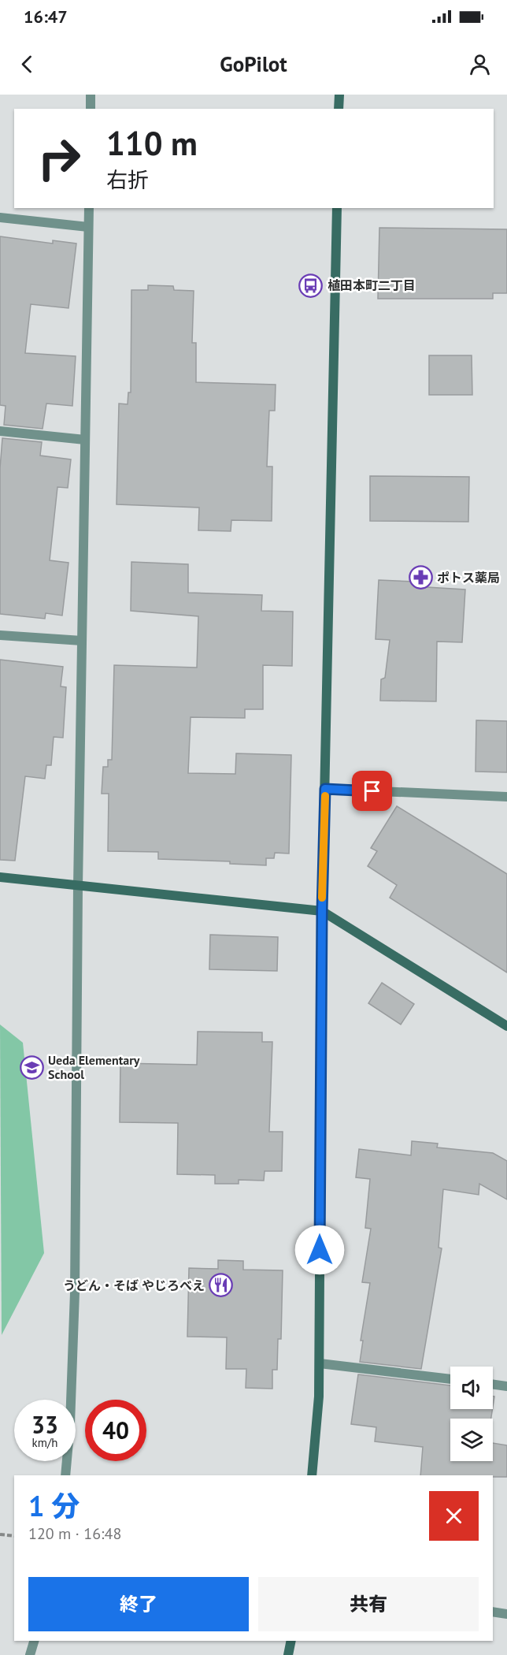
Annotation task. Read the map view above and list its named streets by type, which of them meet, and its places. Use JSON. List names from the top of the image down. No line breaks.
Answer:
{"places":{"bus stop":["植田本町二丁目"],"pharmacy":["ポトス薬局"],"school or university":["Ueda Elementary School"],"restaurant":["うどん・そば やじろべえ"]},"page":{"status":"16:47","header":"GoPilot","turn":["110 m","右折"],"speed":"33 km/h","limit":"40","heading":["1 分","120 m · 16:48"],"buttons":["終了","共有"]}}
